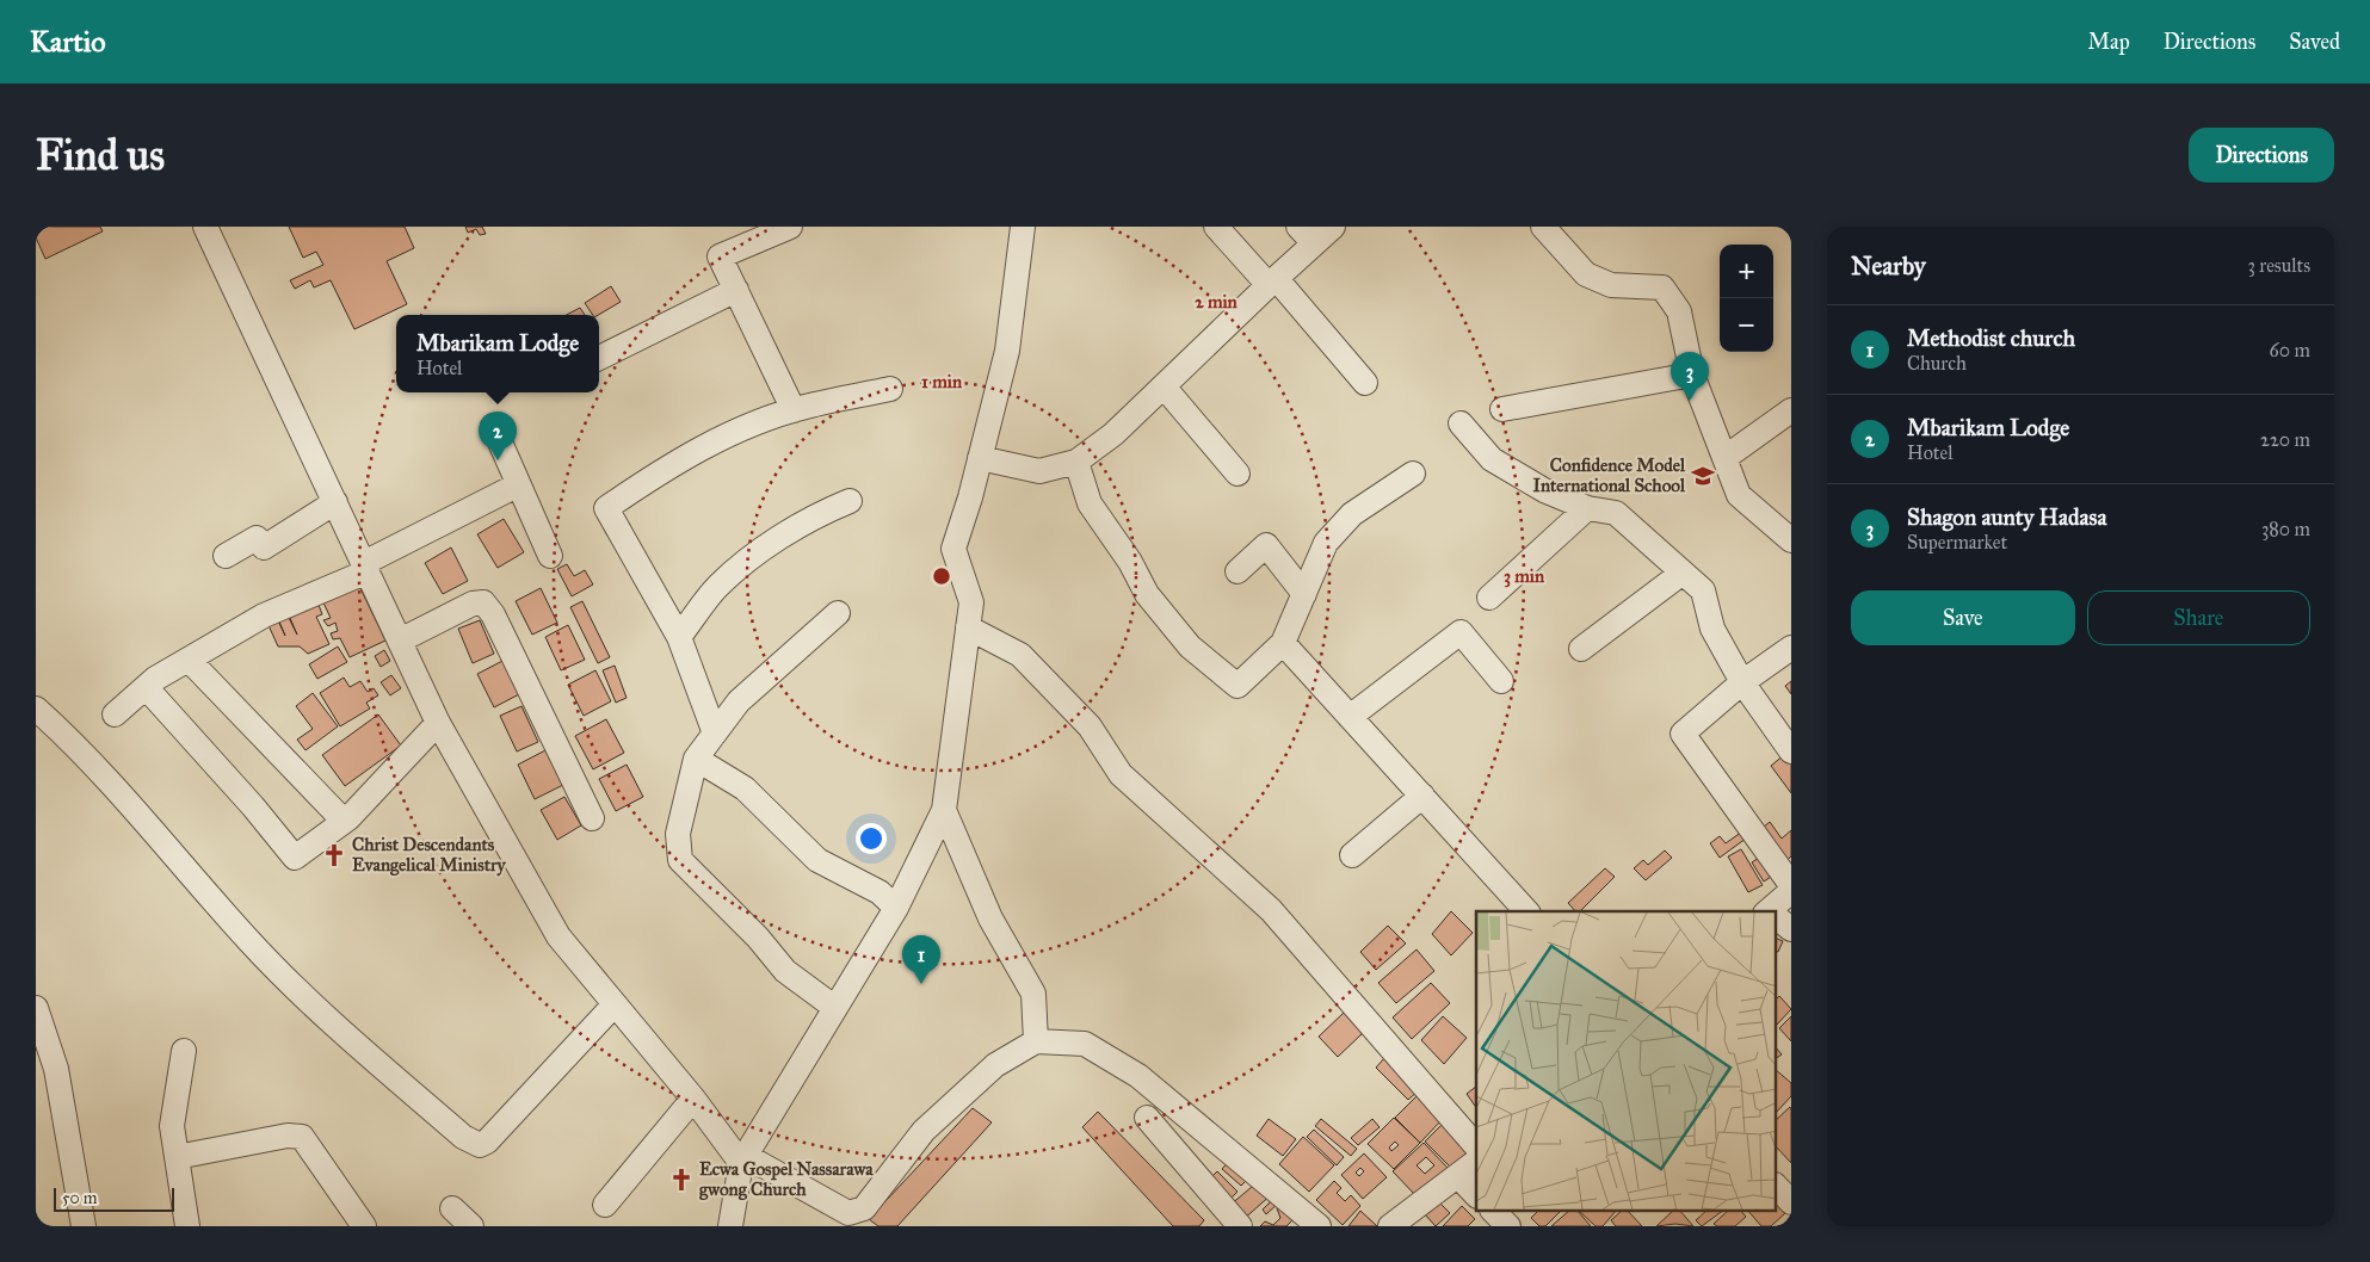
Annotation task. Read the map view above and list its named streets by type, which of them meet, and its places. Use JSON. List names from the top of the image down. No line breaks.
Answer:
{"places":{"school or university":["Confidence Model International School"],"church":["Christ Descendants Evangelical Ministry","Ecwa Gospel Nassarawa gwong Church"]},"scale_bar":"50 m","page":{"header":"Kartio","nav":["Map","Directions","Saved"],"buttons":["Directions",["Save","Share"]],"title":"Find us","heading":["Nearby","3 results"],"map_buttons":["+","−"],"list":[{"mark":"1","name":"Methodist church","note":"Church","value":"60 m"},{"mark":"2","name":"Mbarikam Lodge","note":"Hotel","value":"220 m"},{"mark":"3","name":"Shagon aunty Hadasa","note":"Supermarket","value":"380 m"}],"popup":["Mbarikam Lodge","Hotel"],"pins":["3","2","1"],"scale":"50 m"},"rings":["2 min","1 min","3 min"]}
